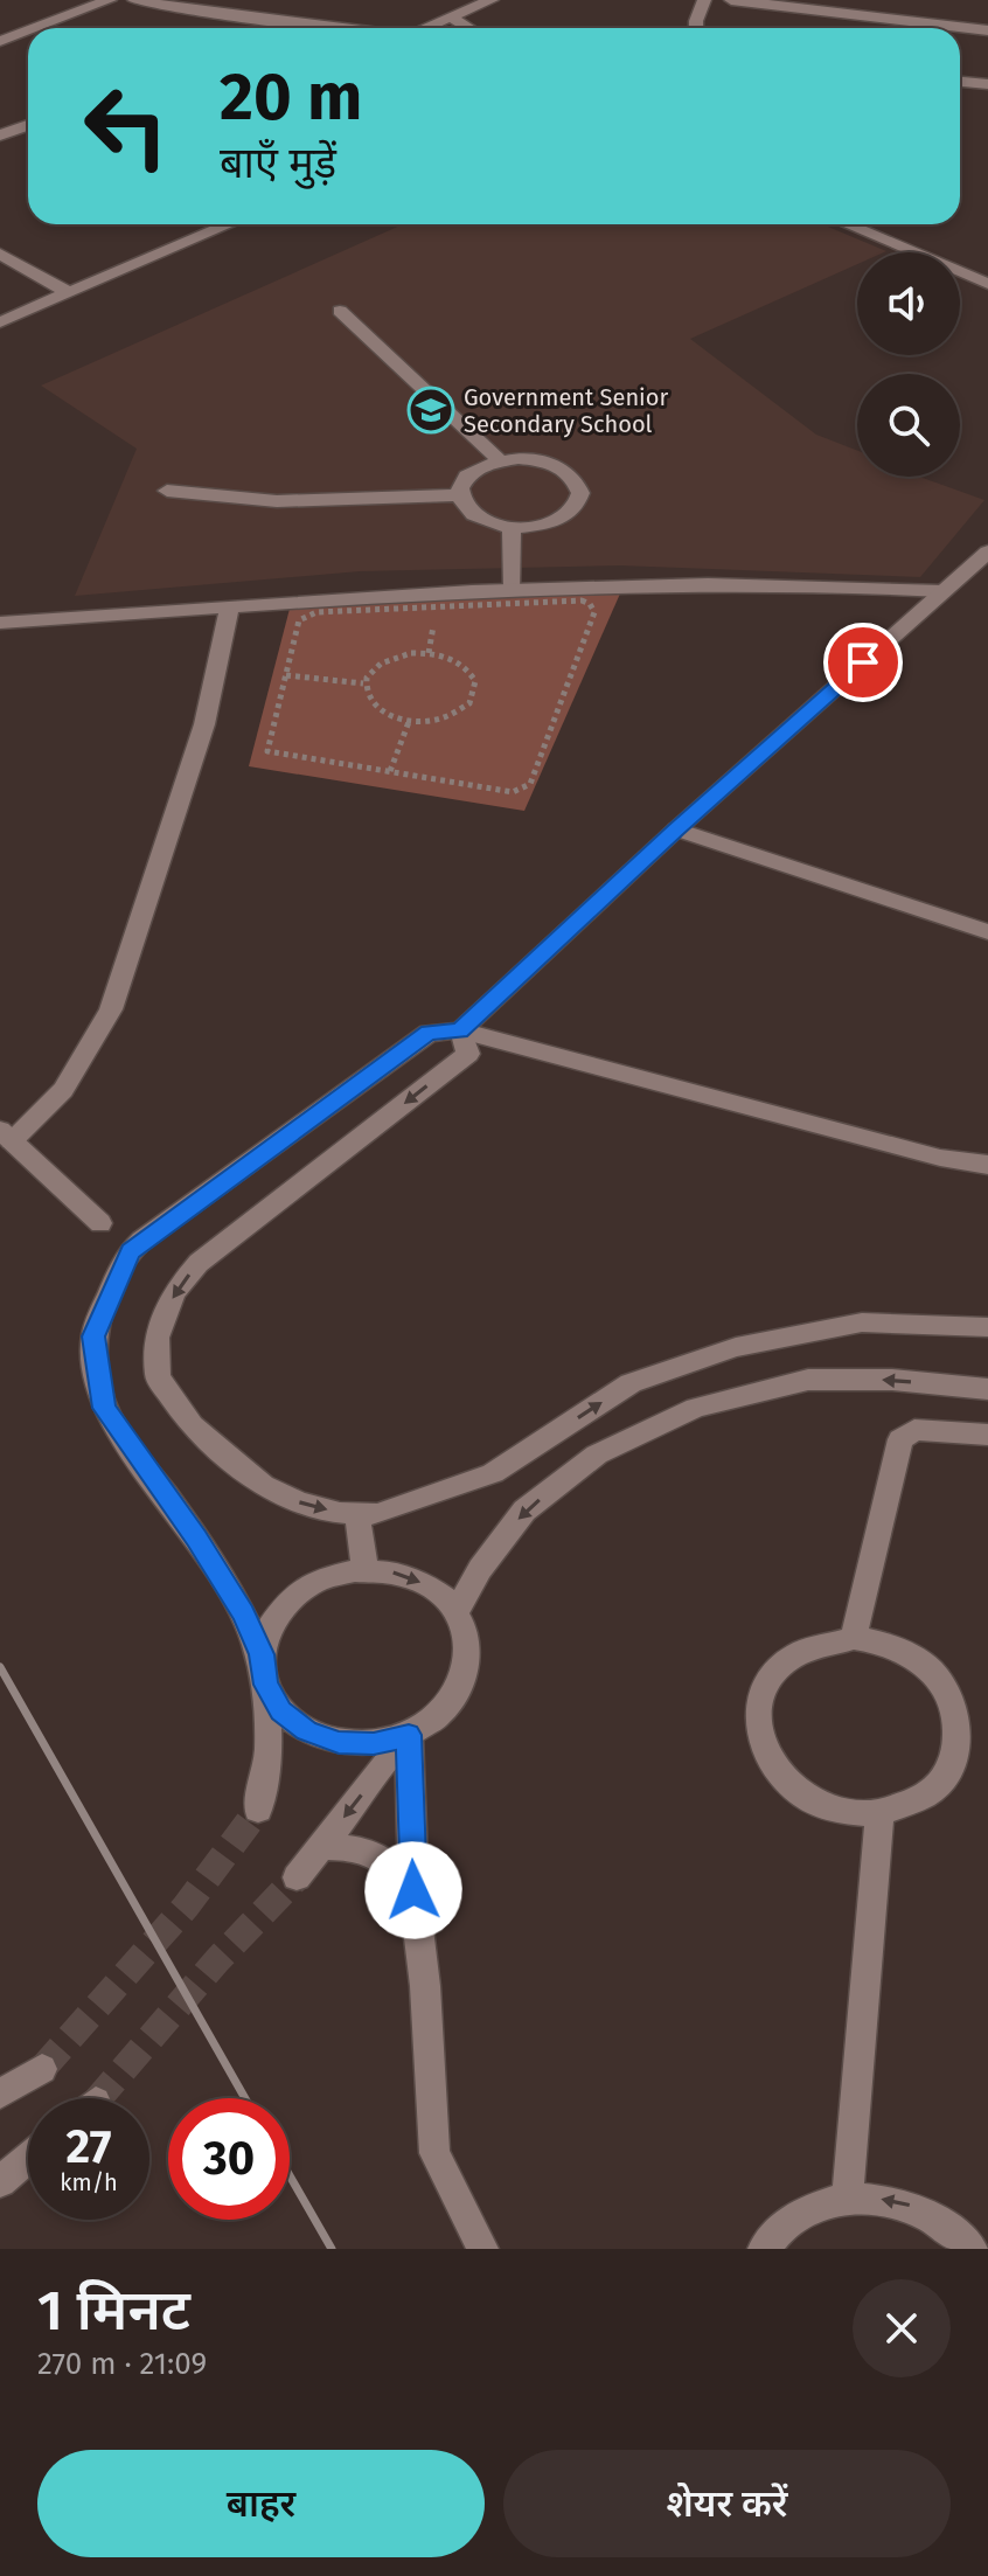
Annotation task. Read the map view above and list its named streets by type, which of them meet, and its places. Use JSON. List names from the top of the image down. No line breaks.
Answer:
{"places":{"school or university":["Government Senior Secondary School"]},"page":{"turn":["20 m","बाएँ मुड़ें"],"speed":"27 km/h","limit":"30","heading":["1 मिनट","270 m · 21:09"],"buttons":["बाहर","शेयर करें"]}}
